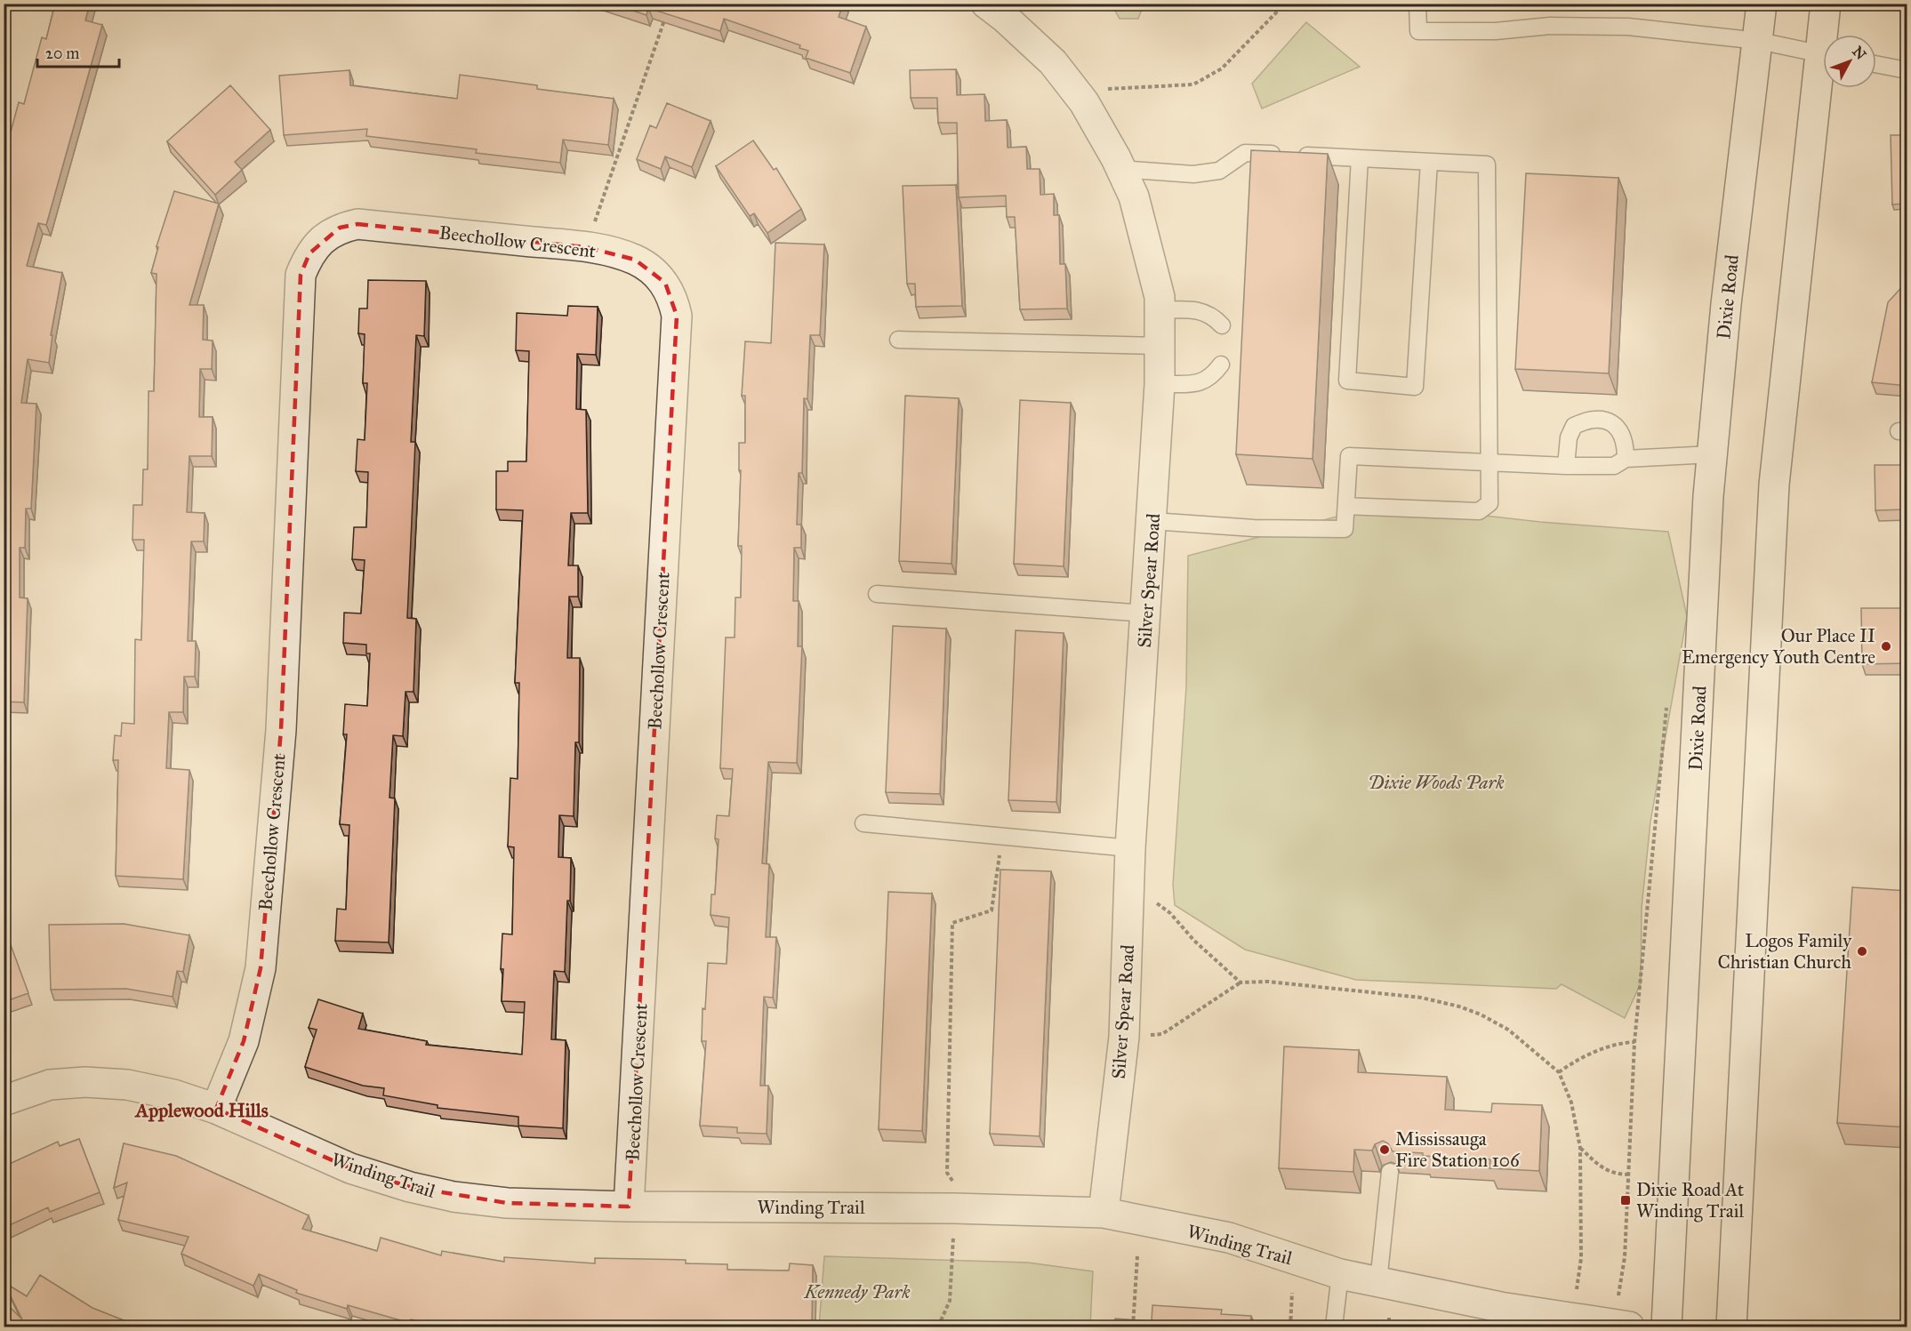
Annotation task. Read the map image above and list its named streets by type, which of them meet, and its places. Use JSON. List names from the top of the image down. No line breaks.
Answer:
{"streets":{"street":["Beechollow Crescent","Dixie Road","Silver Spear Road","Winding Trail"]},"crossings":[["Beechollow Crescent","Winding Trail"],["Silver Spear Road","Winding Trail"]],"districts":["Applewood Hills"],"parks":["Dixie Woods Park","Kennedy Park"],"places":{"other":["Our Place II Emergency Youth Centre","Logos Family Christian Church","Mississauga Fire Station 106"],"transit":["Dixie Road At Winding Trail"]},"scale_bar":"20 m","north":"top right"}
